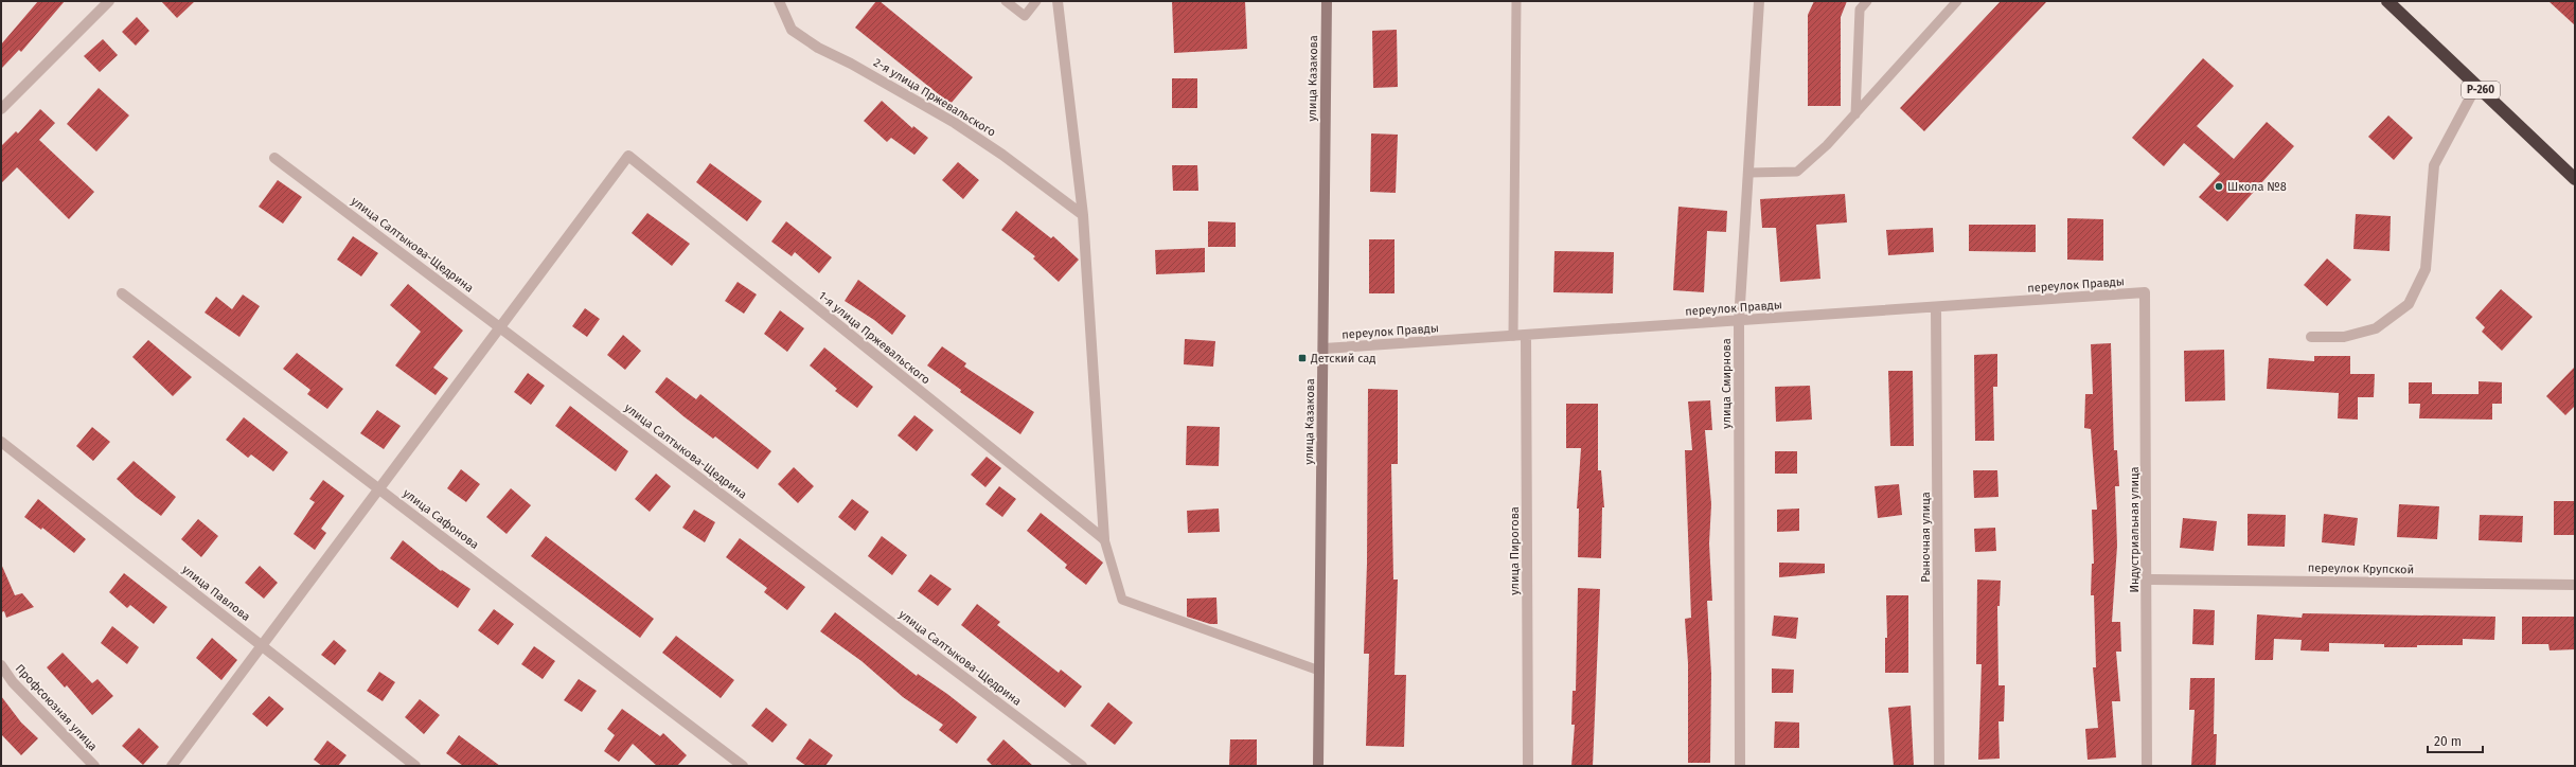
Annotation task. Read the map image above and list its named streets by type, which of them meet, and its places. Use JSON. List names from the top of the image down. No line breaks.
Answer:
{"streets":{"highway":["Р-260"],"main road":["улица Казакова"],"street":["2-я улица Пржевальского","улица Салтыкова-Щедрина","переулок Правды","1-я улица Пржевальского","улица Смирнова","улица Сафонова","Индустриальная улица","Рыночная улица","улица Пирогова","переулок Крупской","улица Павлова","Профсоюзная улица"]},"crossings":[["улица Казакова","переулок Правды"],["улица Салтыкова-Щедрина","1-я улица Пржевальского"],["переулок Правды","улица Смирнова"],["переулок Правды","Индустриальная улица"],["переулок Правды","Рыночная улица"],["переулок Правды","улица Пирогова"],["Индустриальная улица","переулок Крупской"]],"places":{"other":["Школа №8"],"transit":["Детский сад"]},"scale_bar":"20 m"}
